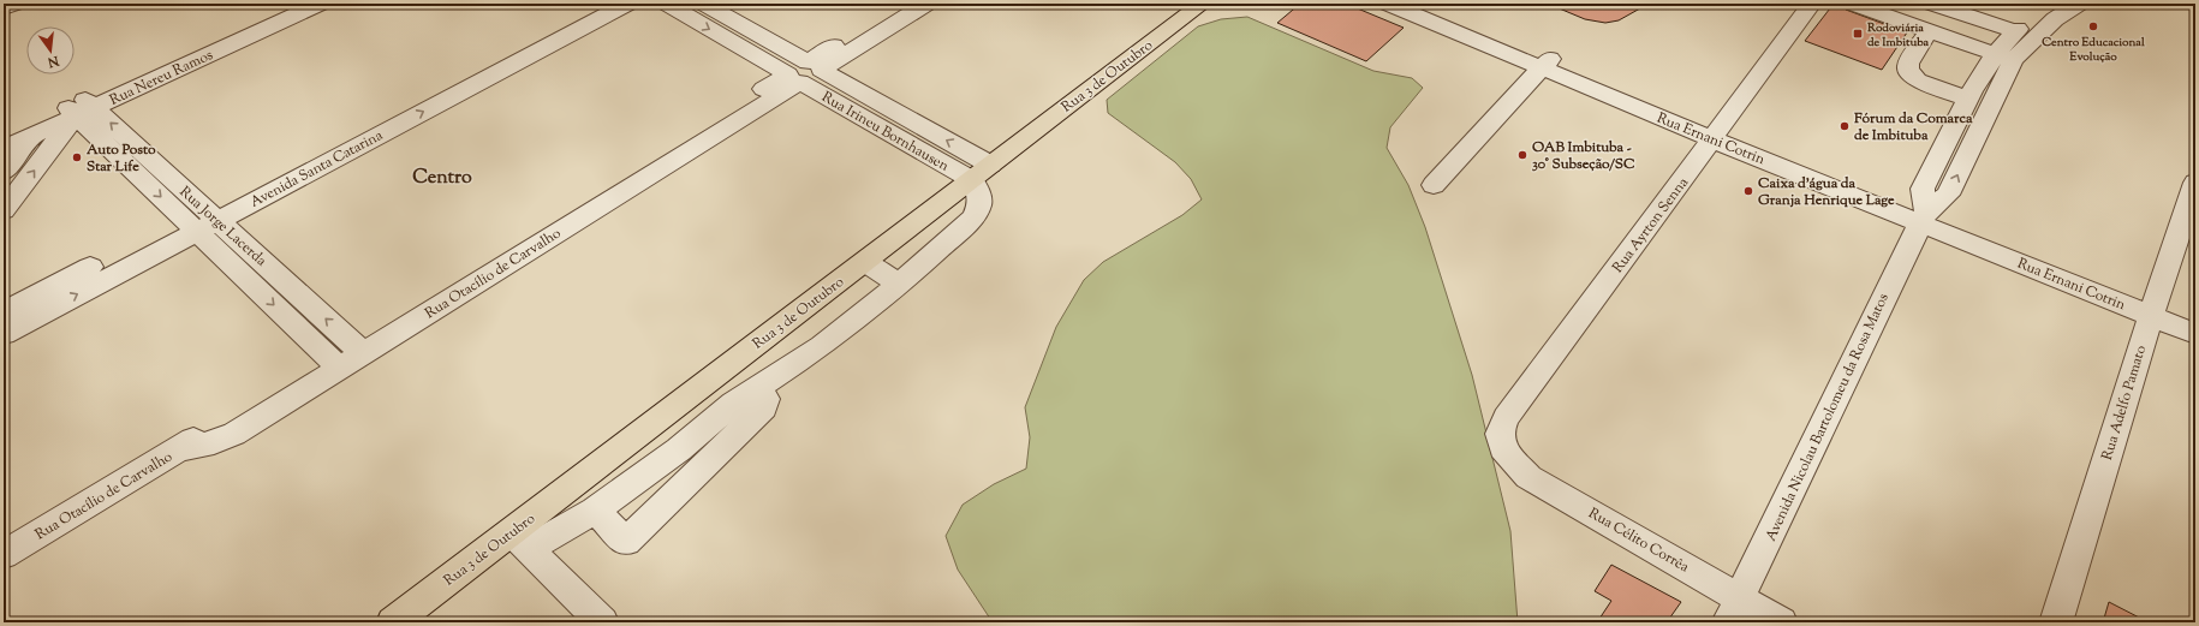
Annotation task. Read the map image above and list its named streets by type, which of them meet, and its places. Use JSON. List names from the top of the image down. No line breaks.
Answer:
{"streets":{"main road":["Rua 3 de Outubro"],"street":["Rua Nereu Ramos","Rua Irineu Bornhausen","Rua Ernani Cotrin","Avenida Santa Catarina","Rua Ayrton Senna","Rua Jorge Lacerda","Rua Otacílio de Carvalho","Rua Adelfo Pamato","Avenida Nicolau Bartolomeu da Rosa Matos","Rua Célito Corrêa"]},"crossings":[["Rua 3 de Outubro","Rua Irineu Bornhausen"],["Rua Nereu Ramos","Rua Jorge Lacerda"],["Rua Irineu Bornhausen","Rua Otacílio de Carvalho"],["Rua Ernani Cotrin","Rua Ayrton Senna"],["Rua Ernani Cotrin","Rua Adelfo Pamato"],["Rua Ernani Cotrin","Avenida Nicolau Bartolomeu da Rosa Matos"],["Avenida Santa Catarina","Rua Jorge Lacerda"],["Rua Ayrton Senna","Rua Célito Corrêa"],["Rua Jorge Lacerda","Rua Otacílio de Carvalho"],["Avenida Nicolau Bartolomeu da Rosa Matos","Rua Célito Corrêa"]],"districts":["Centro"],"places":{"other":["Centro Educacional Evolução","Fórum da Comarca de Imbituba","OAB Imbituba - 30° Subseção/SC","Auto Posto Star Life","Caixa d'água da Granja Henrique Lage"],"transit":["Rodoviária de Imbituba"]},"north":"bottom"}
